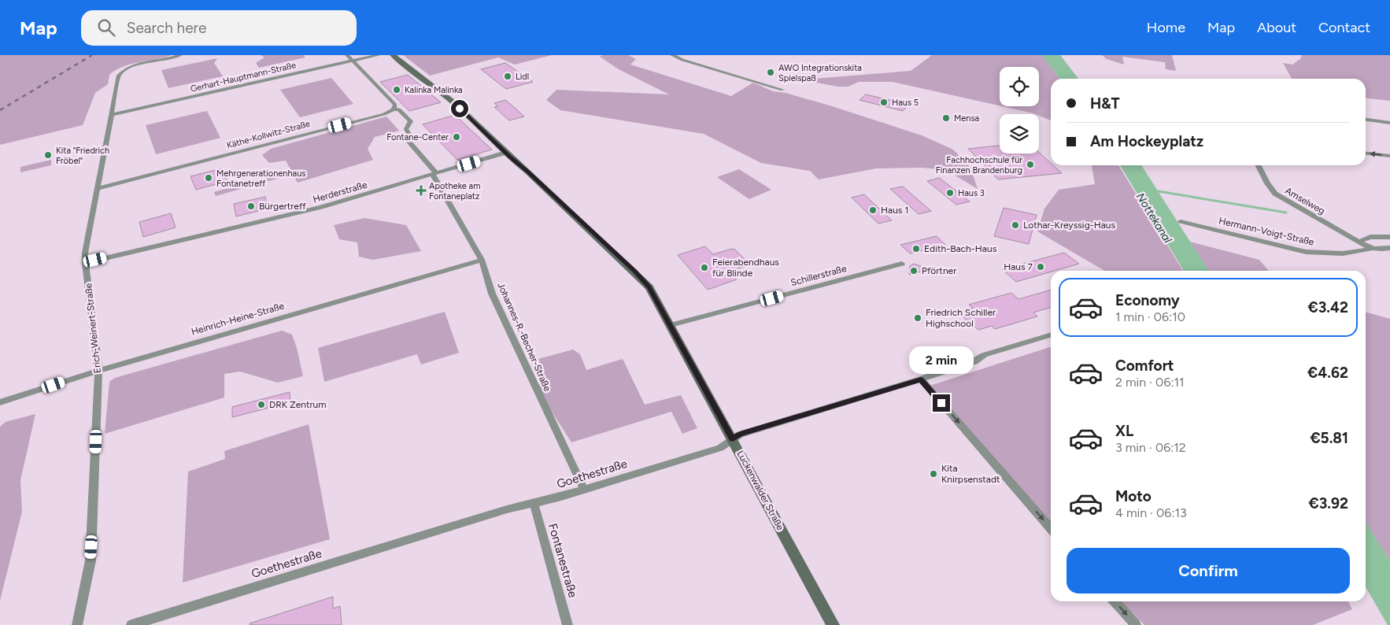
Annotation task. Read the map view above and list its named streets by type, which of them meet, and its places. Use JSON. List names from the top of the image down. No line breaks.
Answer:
{"streets":{"main road":["Luckenwalder Straße"],"street":["Gerhart-Hauptmann-Straße","Käthe-Kollwitz-Straße","Herderstraße","Amselweg","Hermann-Voigt-Straße","Schillerstraße","Heinrich-Heine-Straße","Erich-Weinert-Straße","Johannes-R.-Becher-Straße","Goethestraße","Fontanestraße"]},"crossings":[["Gerhart-Hauptmann-Straße","Erich-Weinert-Straße"],["Käthe-Kollwitz-Straße","Erich-Weinert-Straße"],["Käthe-Kollwitz-Straße","Johannes-R.-Becher-Straße"],["Herderstraße","Erich-Weinert-Straße"],["Herderstraße","Johannes-R.-Becher-Straße"],["Herderstraße","Luckenwalder Straße"],["Amselweg","Hermann-Voigt-Straße"],["Schillerstraße","Luckenwalder Straße"],["Heinrich-Heine-Straße","Erich-Weinert-Straße"],["Heinrich-Heine-Straße","Johannes-R.-Becher-Straße"],["Johannes-R.-Becher-Straße","Goethestraße"],["Goethestraße","Luckenwalder Straße"],["Goethestraße","Fontanestraße"]],"water":["Nottekanal"],"places":{"other":["AWO Integrationskita Spielspaß","Lidl","Kalinka Malinka","Haus 5","Mensa","Fontane-Center","Kita \"Friedrich Fröbel\"","Fachhochschule für Finanzen Brandenburg","Mehrgenerationenhaus Fontanetreff","Haus 3","Bürgertreff","Haus 1","Lothar-Kreyssig-Haus","Edith-Bach-Haus","Haus 7","Feierabendhaus für Blinde","Pförtner","Friedrich Schiller Highschool","DRK Zentrum","Kita Knirpsenstadt"],"health":["Apotheke am Fontaneplatz"]},"page":{"header":"Map","search":"Search here","nav":["Home","Map","About","Contact"],"banner":["H&T","Am Hockeyplatz"],"list":[{"name":"Economy","note":"1 min · 06:10","value":"€3.42"},{"name":"Comfort","note":"2 min · 06:11","value":"€4.62"},{"name":"XL","note":"3 min · 06:12","value":"€5.81"},{"name":"Moto","note":"4 min · 06:13","value":"€3.92"}],"bubble":"2 min","buttons":"Confirm"}}
